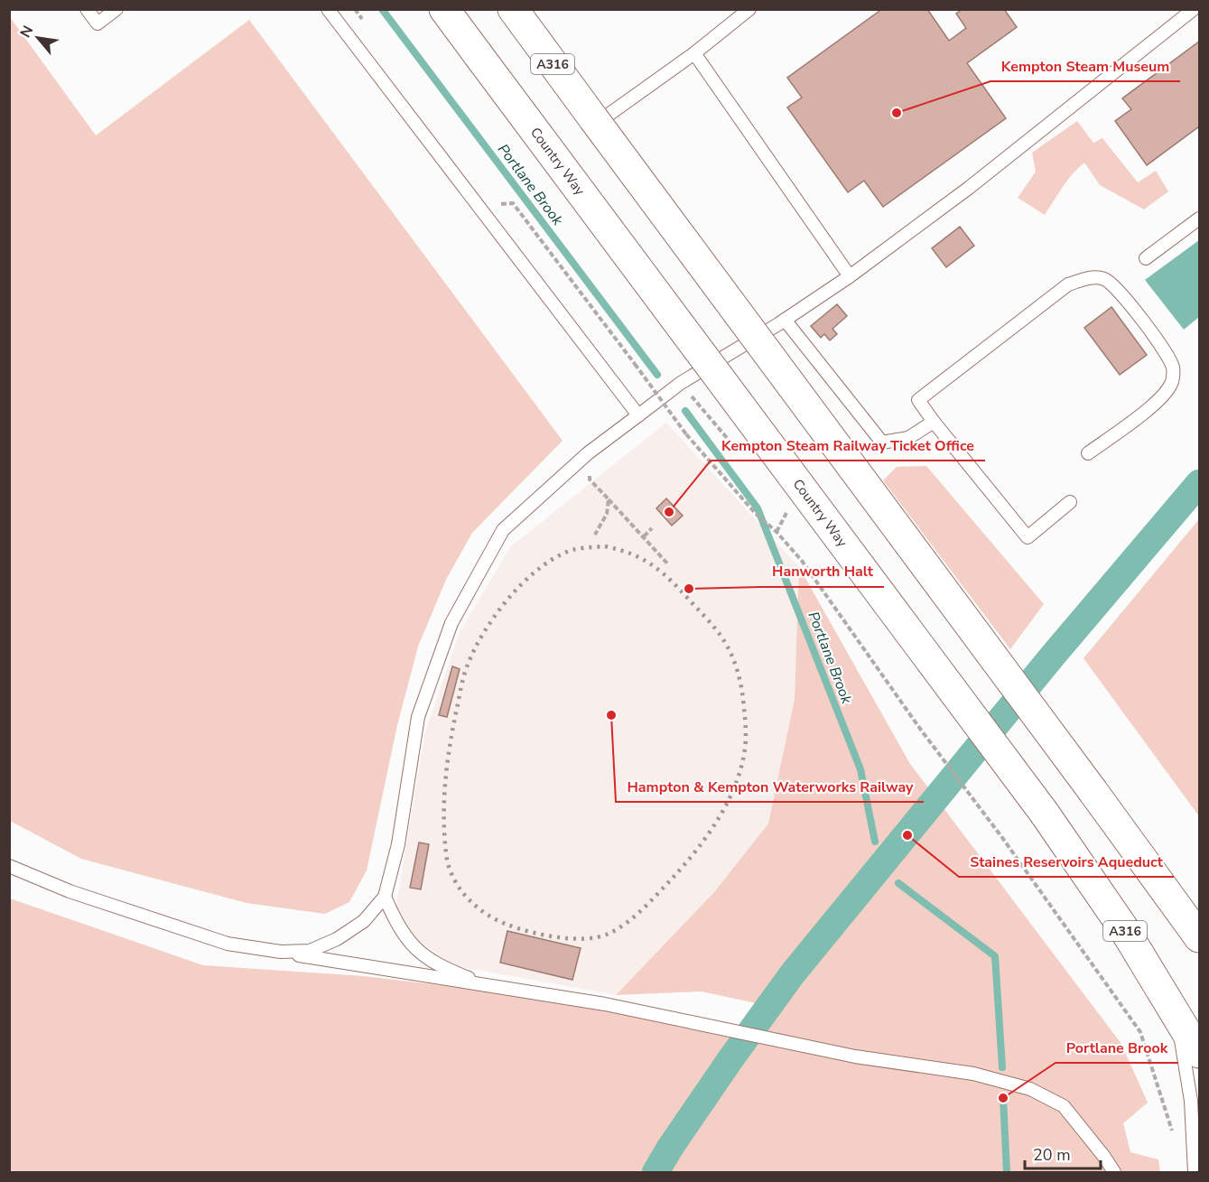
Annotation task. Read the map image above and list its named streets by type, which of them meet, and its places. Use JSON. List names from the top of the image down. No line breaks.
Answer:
{"streets":{"highway":["A316","Country Way"]},"water":["Portlane Brook"],"places":["Kempton Steam Museum","Kempton Steam Railway Ticket Office","Hanworth Halt","Hampton & Kempton Waterworks Railway","Staines Reservoirs Aqueduct","Portlane Brook"],"scale_bar":"20 m","north":"top left"}
